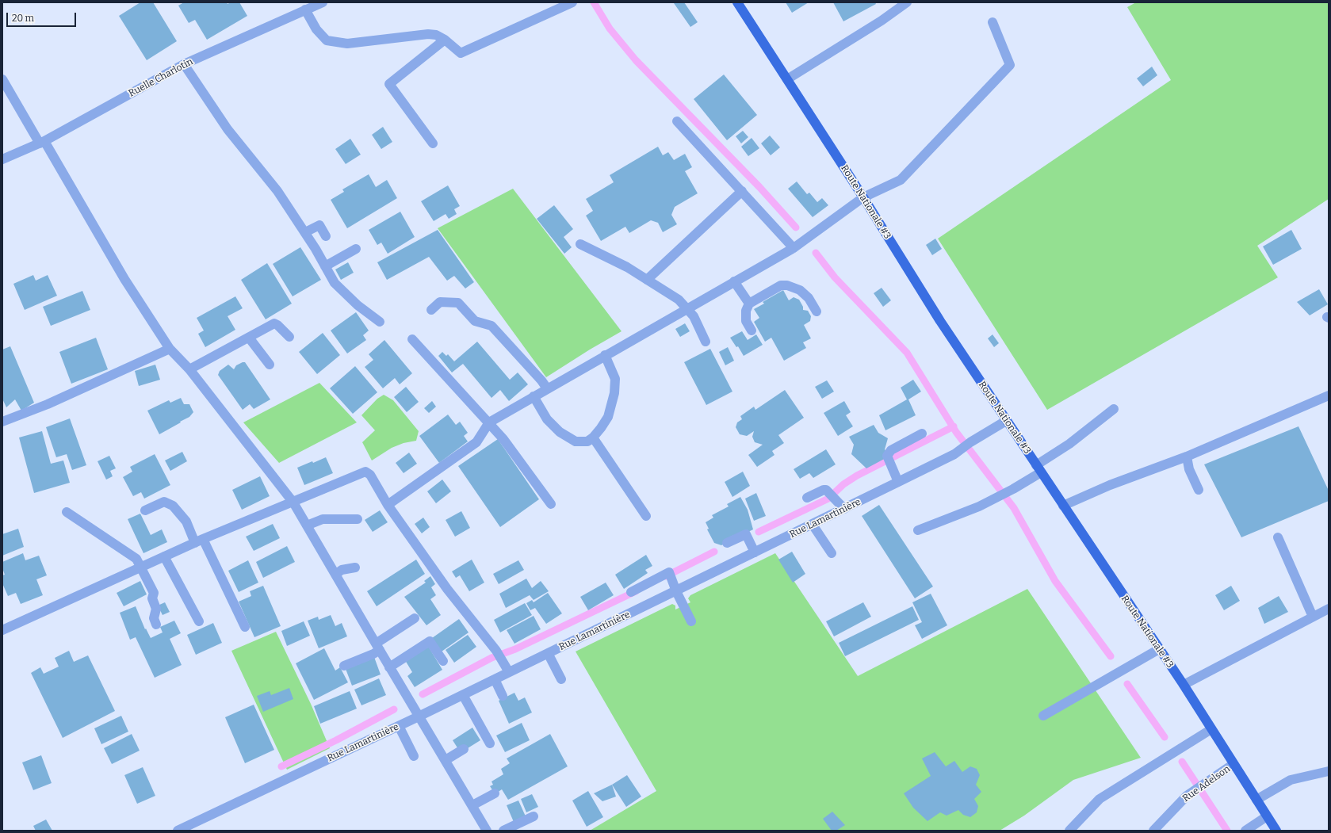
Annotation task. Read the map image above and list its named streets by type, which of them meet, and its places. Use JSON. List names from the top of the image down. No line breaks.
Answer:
{"streets":{"main road":["Route Nationale #3"],"street":["Ruelle Charlotin","Rue Lamartinière","Rue Adelson"]},"crossings":[["Route Nationale #3","Rue Lamartinière"],["Route Nationale #3","Rue Adelson"]],"scale_bar":"20 m"}
